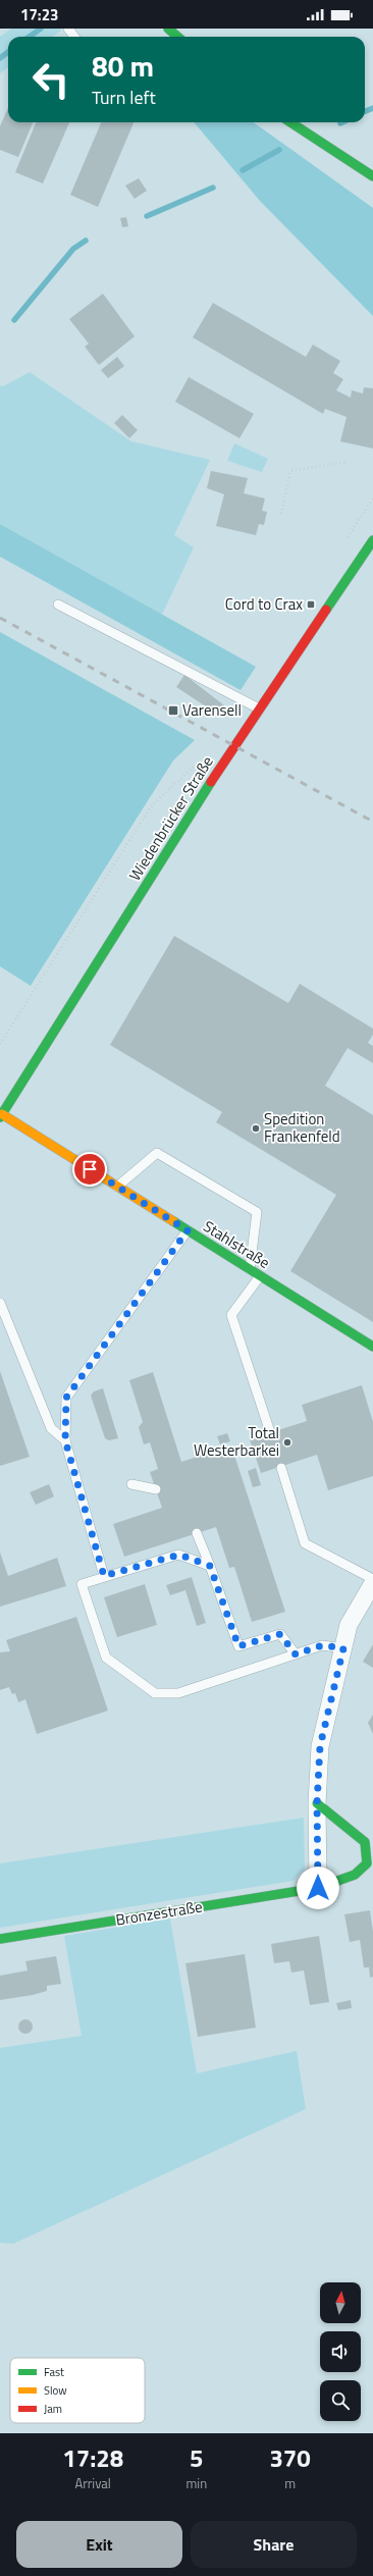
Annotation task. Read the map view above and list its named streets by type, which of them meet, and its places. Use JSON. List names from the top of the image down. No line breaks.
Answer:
{"streets":{"street":["Wiedenbrücker Straße","Stahlstraße","Bronzestraße"]},"crossings":[["Wiedenbrücker Straße","Stahlstraße"]],"places":{"transit":["Cord to Crax","Varensell"],"other":["Spedition Frankenfeld","Total Westerbarkei"]},"legend":["Fast","Slow","Jam"],"north":"top","page":{"status":"17:23","turn":["80 m","Turn left"],"eta":["17:28","Arrival","5","min","370","m"],"buttons":["Exit","Share"]}}
